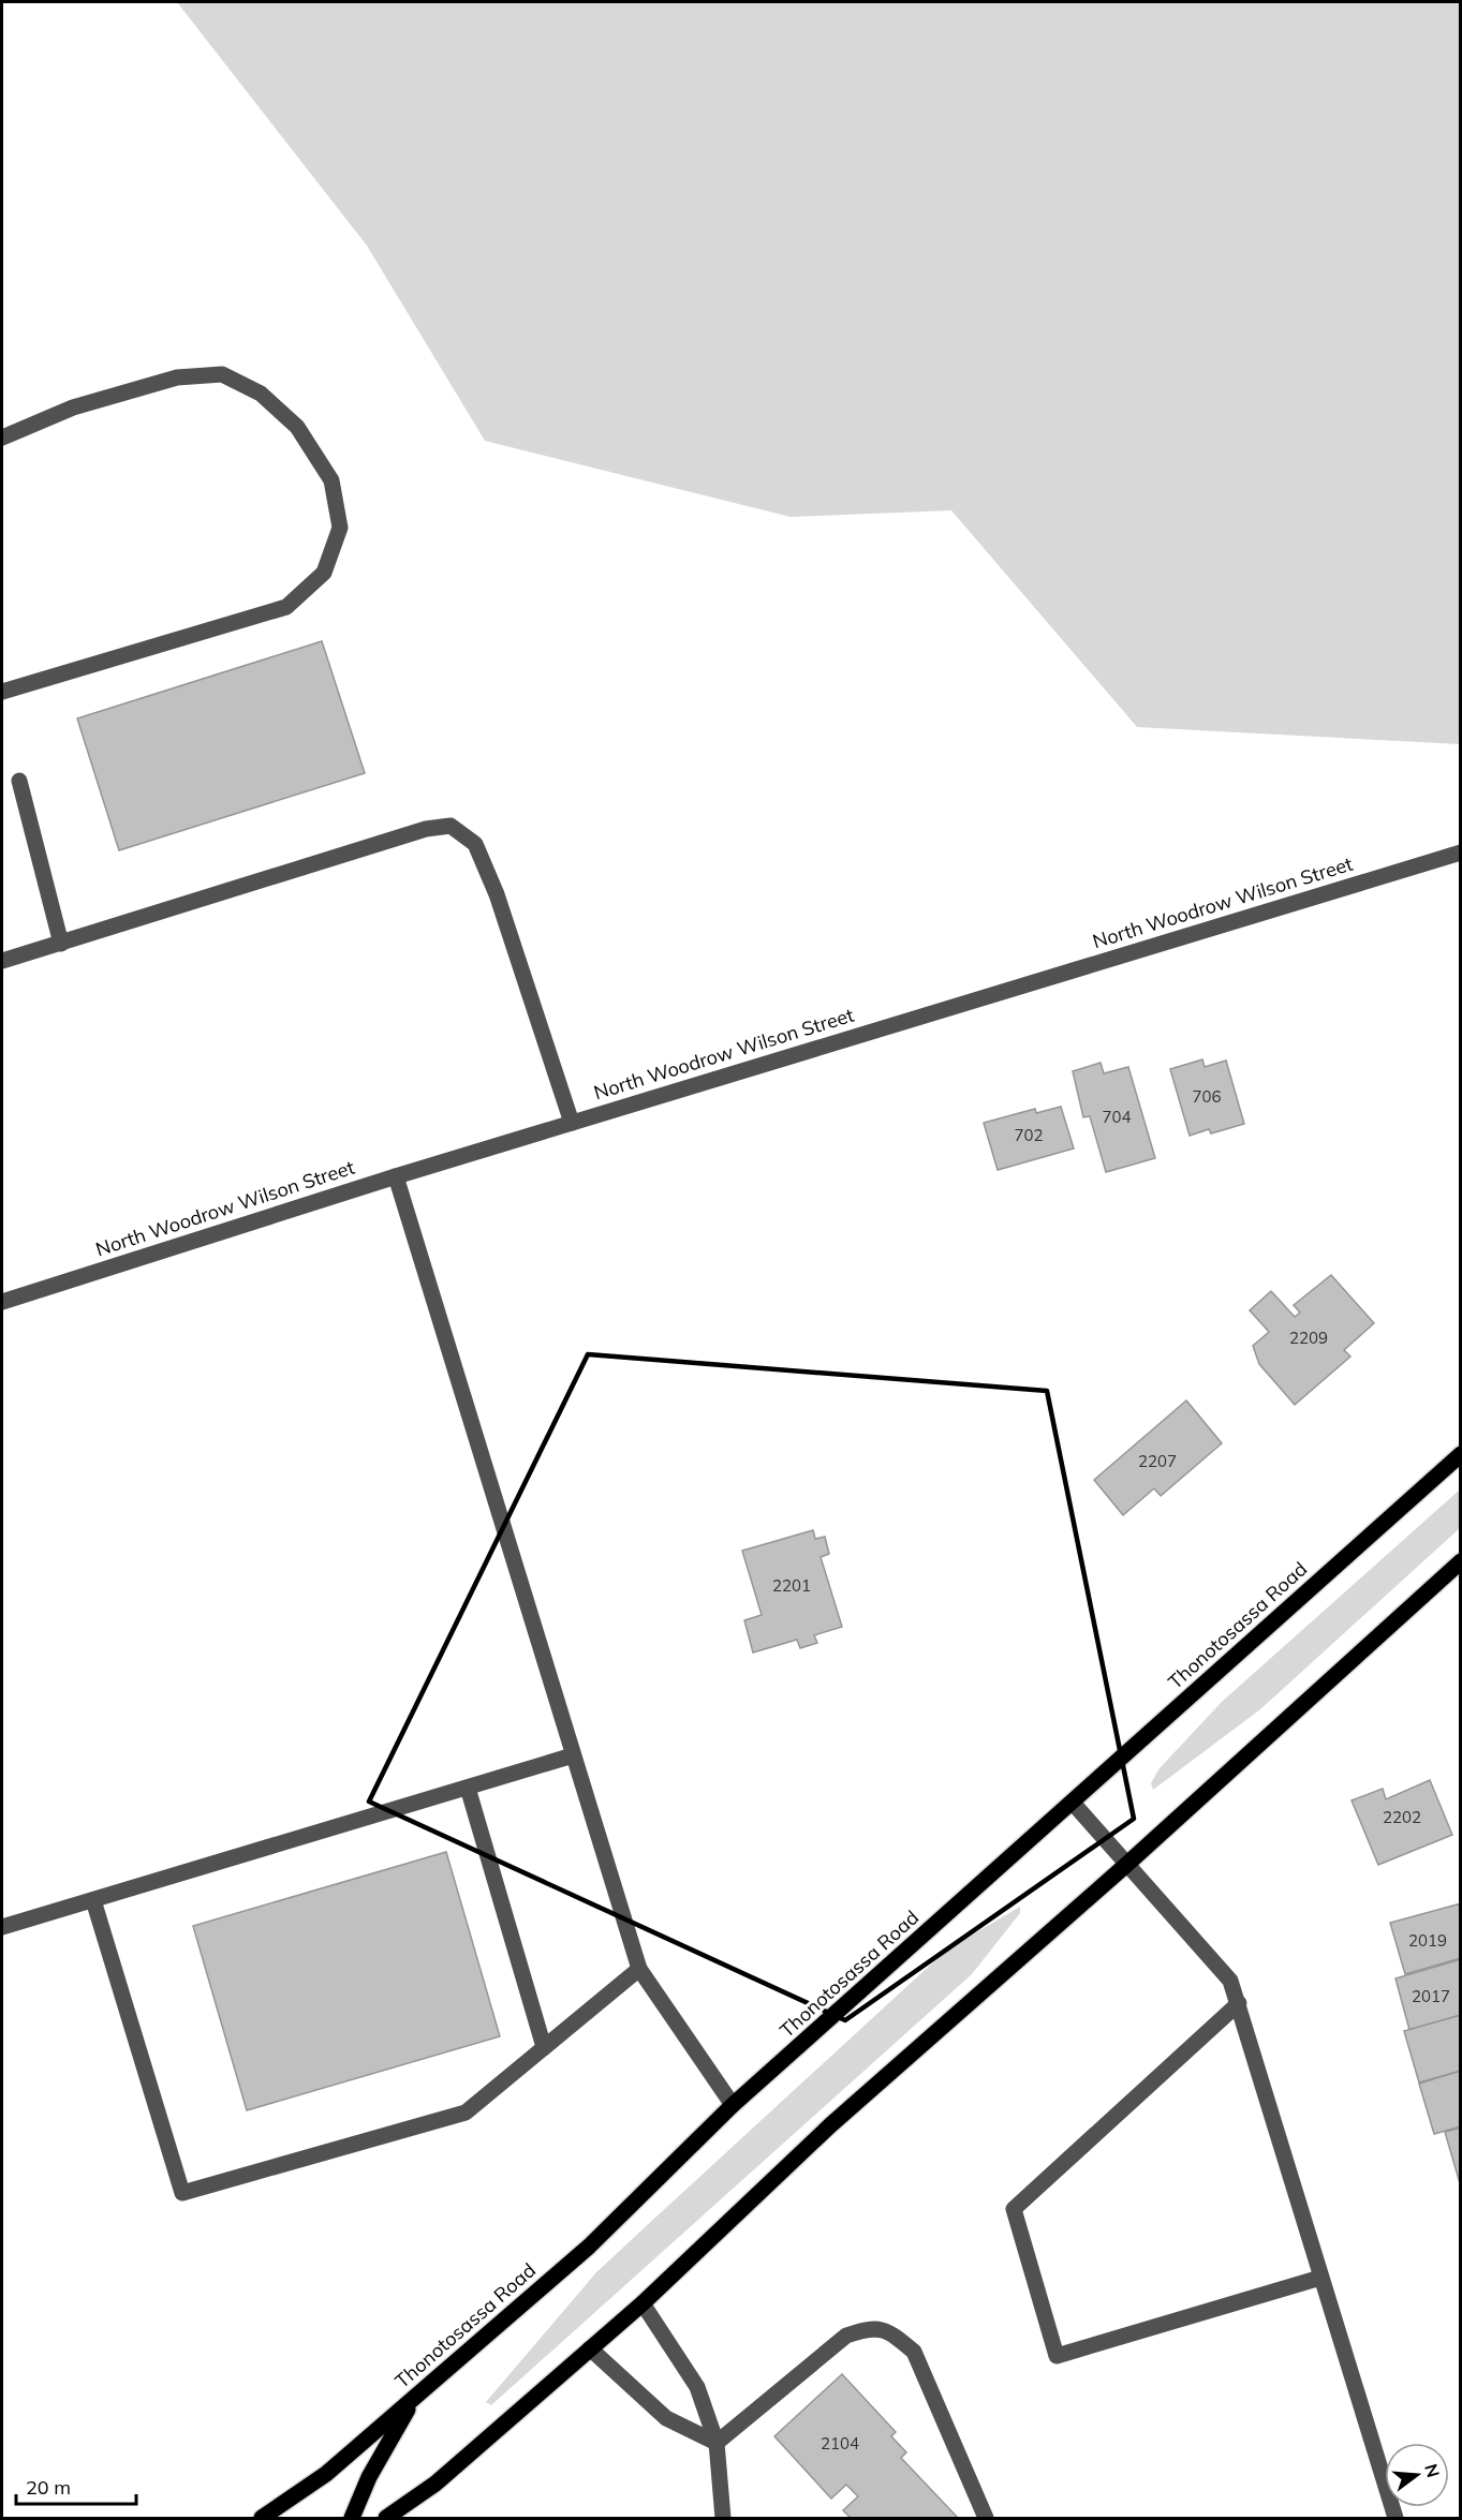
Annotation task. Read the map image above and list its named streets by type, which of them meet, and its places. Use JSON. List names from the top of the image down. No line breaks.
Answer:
{"streets":{"main road":["Thonotosassa Road"],"street":["North Woodrow Wilson Street"]},"house_numbers":["706","704","702","2209","2207","2201","2202","2019","2017","2104"],"scale_bar":"20 m","north":"right"}
